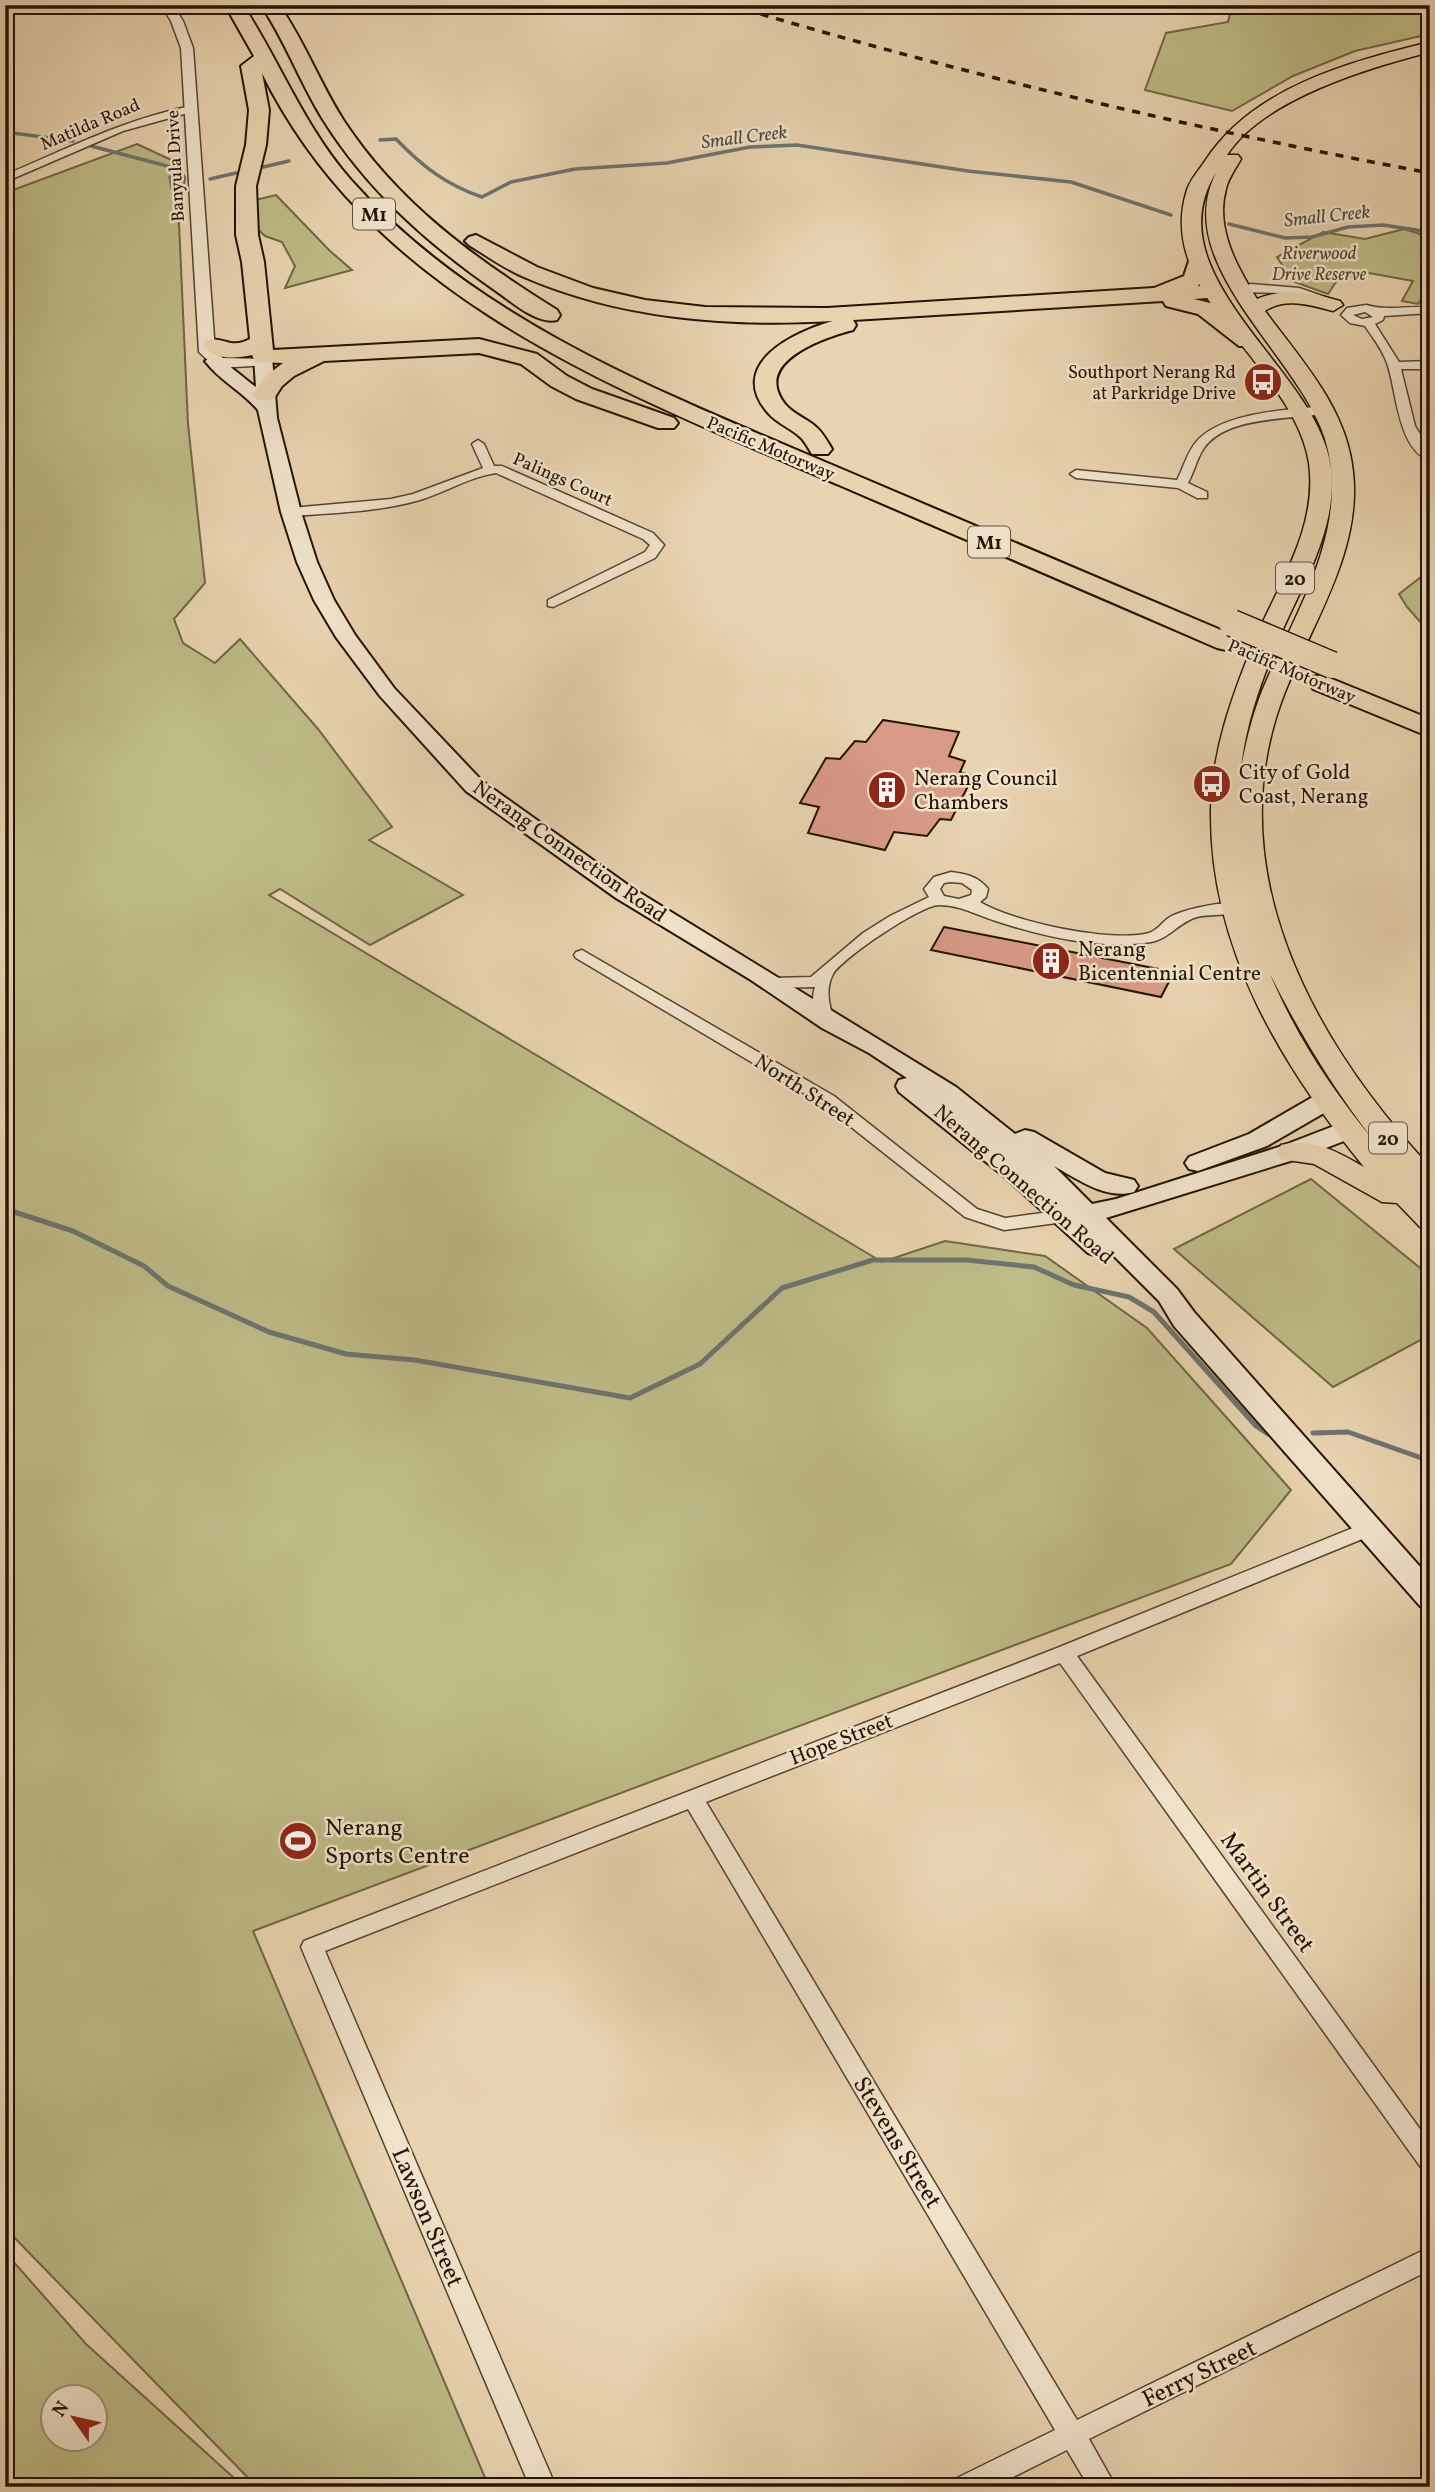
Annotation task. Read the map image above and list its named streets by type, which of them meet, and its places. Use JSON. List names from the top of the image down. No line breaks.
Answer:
{"streets":{"highway":["M1","Pacific Motorway"],"main road":["20","Nerang Connection Road","North Street"],"street":["Matilda Road","Banyula Drive","Palings Court","Hope Street","Martin Street","Stevens Street","Lawson Street","Ferry Street"]},"crossings":[["Matilda Road","Banyula Drive"],["Palings Court","Nerang Connection Road"],["20","North Street"],["Nerang Connection Road","North Street"],["Nerang Connection Road","Hope Street"],["Hope Street","Martin Street"],["Hope Street","Stevens Street"],["Hope Street","Lawson Street"],["Stevens Street","Ferry Street"]],"water":["Small Creek"],"parks":["Riverwood Drive Reserve"],"places":{"bus stop":["Southport Nerang Rd at Parkridge Drive","City of Gold Coast, Nerang"],"building":["Nerang Council Chambers","Nerang Bicentennial Centre"],"sports":["Nerang Sports Centre"]},"north":"top left"}
